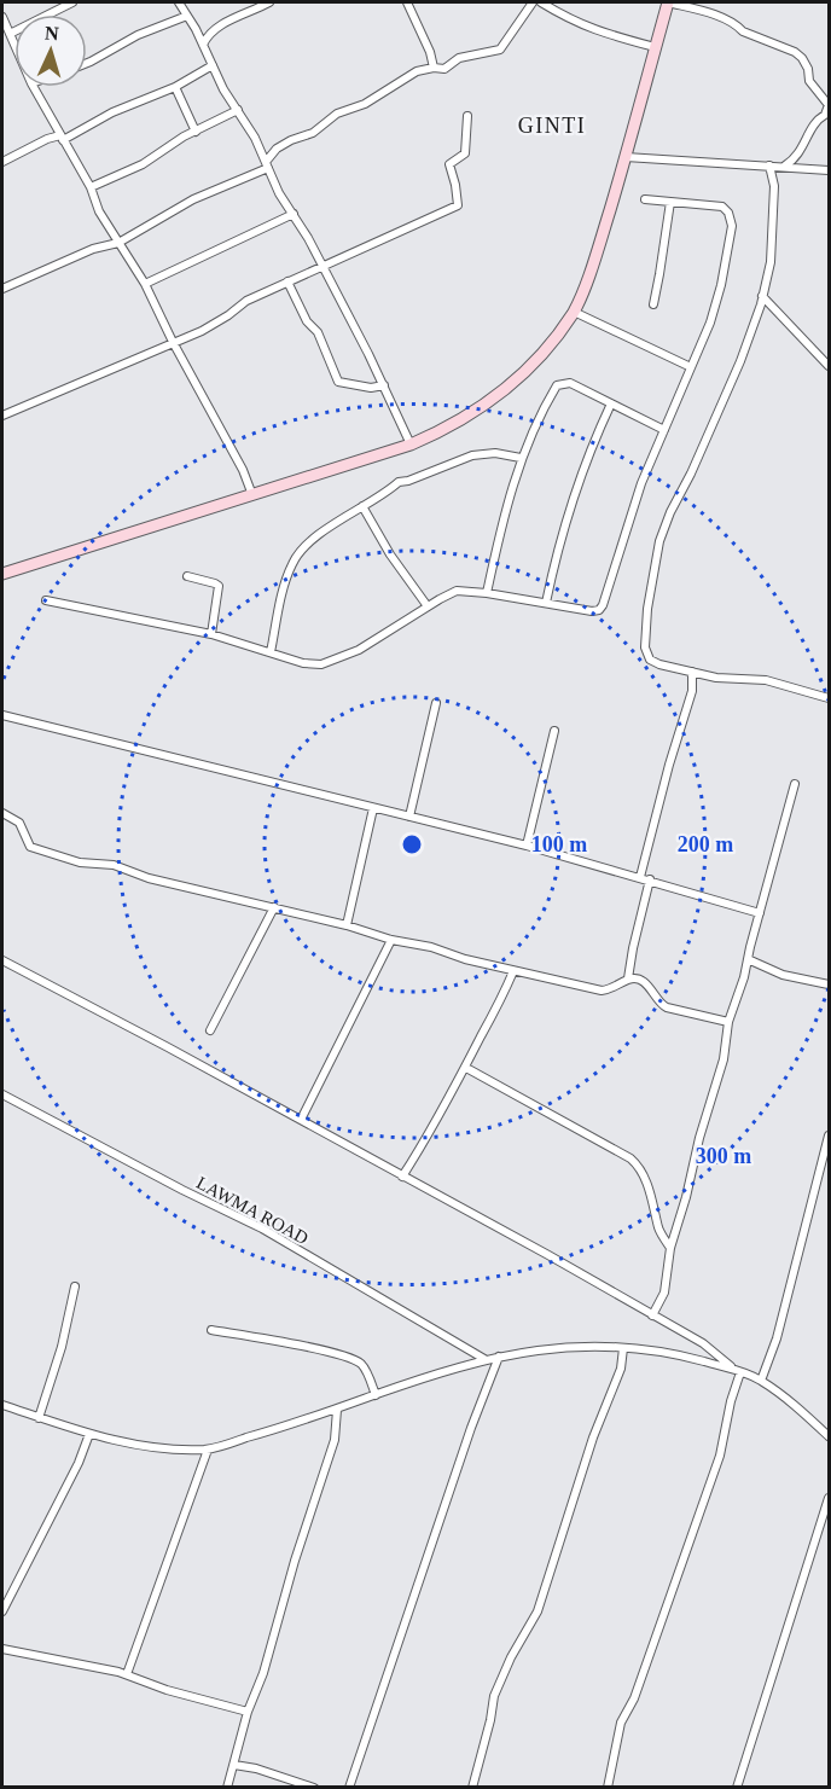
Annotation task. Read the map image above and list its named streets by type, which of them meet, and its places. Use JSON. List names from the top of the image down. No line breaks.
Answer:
{"streets":{"street":["LAWMA ROAD"]},"districts":["GINTI"],"north":"top","rings":["100 m","200 m","300 m"]}
